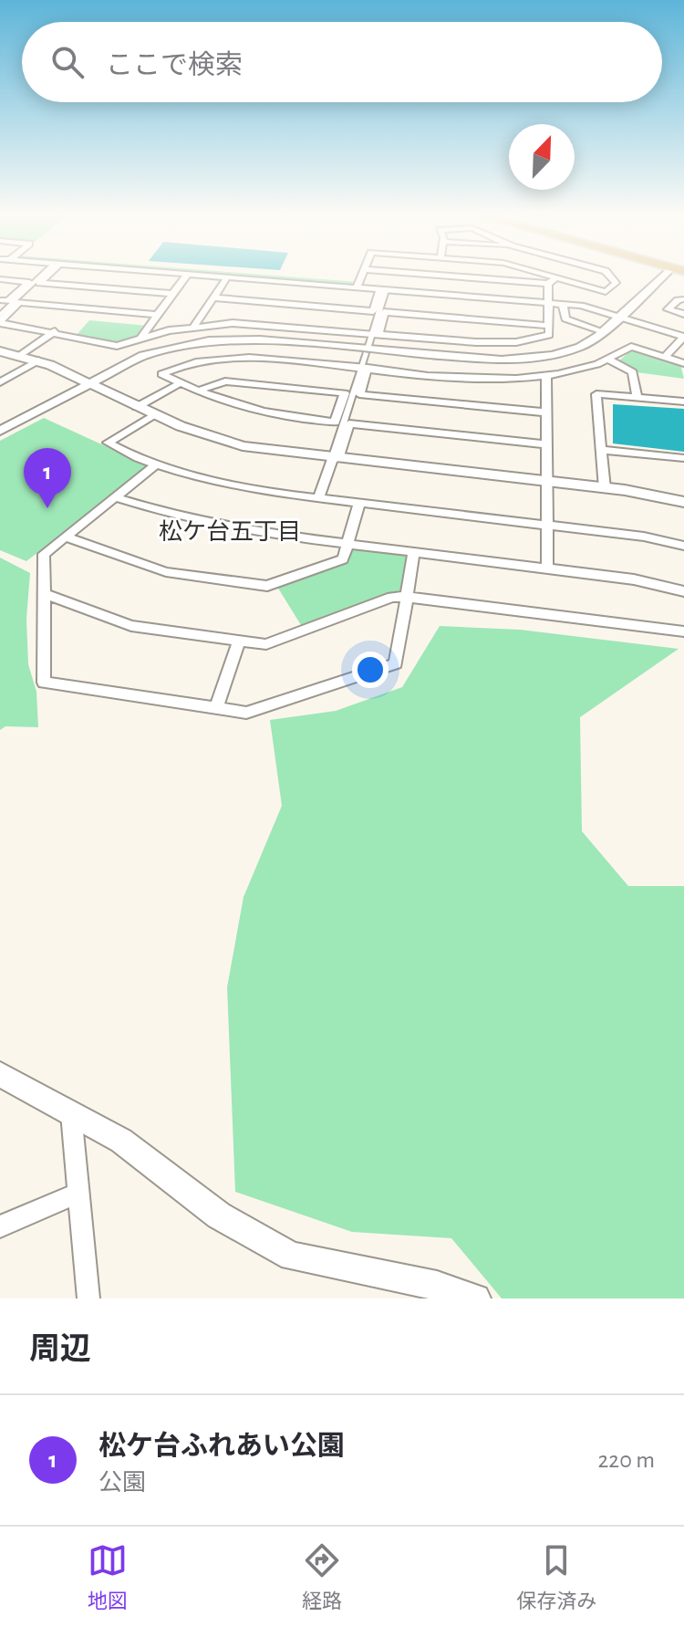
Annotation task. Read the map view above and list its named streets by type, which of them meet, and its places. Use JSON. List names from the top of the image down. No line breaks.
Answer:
{"districts":["松ケ台五丁目"],"north":"top right","page":{"search":"ここで検索","pins":"1","heading":"周辺","list":[{"mark":"1","name":"松ケ台ふれあい公園","note":"公園","value":"220 m"}],"nav":["地図","経路","保存済み"]}}
